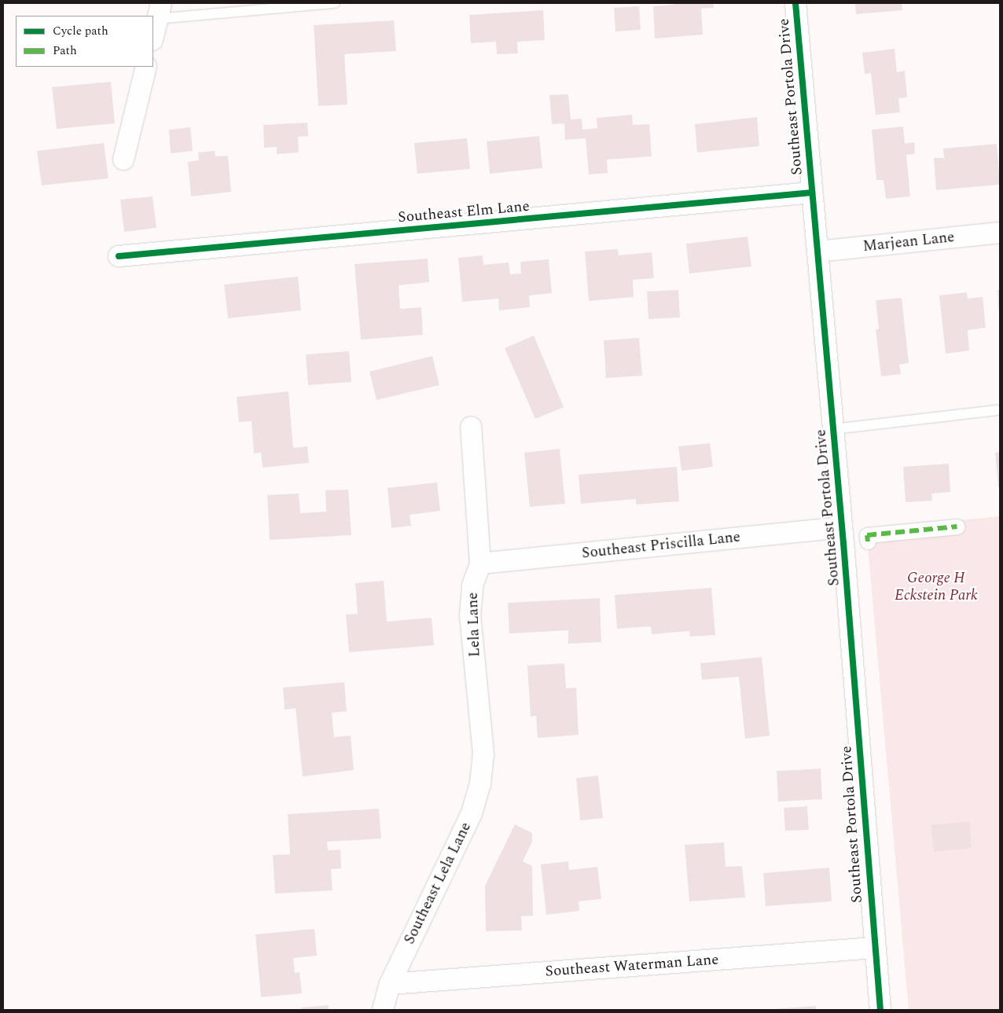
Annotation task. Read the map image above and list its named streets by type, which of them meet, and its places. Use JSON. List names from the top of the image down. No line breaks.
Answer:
{"streets":{"street":["Southeast Portola Drive","Southeast Elm Lane","Marjean Lane","Southeast Priscilla Lane","Lela Lane","Southeast Lela Lane","Southeast Waterman Lane"]},"crossings":[["Southeast Portola Drive","Southeast Elm Lane"],["Southeast Portola Drive","Marjean Lane"],["Southeast Portola Drive","Southeast Priscilla Lane"],["Southeast Portola Drive","Southeast Waterman Lane"],["Southeast Priscilla Lane","Lela Lane"],["Lela Lane","Southeast Lela Lane"],["Southeast Lela Lane","Southeast Waterman Lane"]],"parks":["George H Eckstein Park"],"legend":["Cycle path","Path"]}
